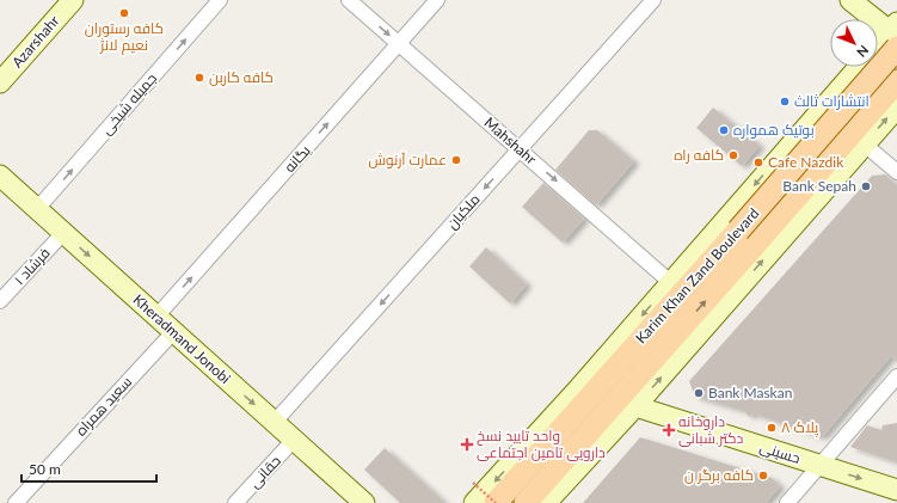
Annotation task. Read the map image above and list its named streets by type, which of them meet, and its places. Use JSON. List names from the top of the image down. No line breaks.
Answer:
{"streets":{"main road":["Azarshahr","Karim Khan Zand Boulevard","Kheradmand Jonobi","حسینی"],"street":["جمیله شیخی","Mahshahr","یگانه","ملکیان","فرشاد ۱","سعید همراه","حقانی"]},"crossings":[["جمیله شیخی","Kheradmand Jonobi"],["Mahshahr","یگانه"],["Mahshahr","ملکیان"],["Mahshahr","Karim Khan Zand Boulevard"],["یگانه","Kheradmand Jonobi"],["ملکیان","Kheradmand Jonobi"],["فرشاد ۱","Kheradmand Jonobi"],["Kheradmand Jonobi","سعید همراه"],["Kheradmand Jonobi","حقانی"]],"one_way":["جمیله شیخی","Mahshahr","یگانه","ملکیان","Kheradmand Jonobi"],"places":{"other":["کافه رستوران نعیم لانژ","کافه کاربن","انتشارات ثالث","بوتیک همواره","کافه راه","عمارت آرنوش","Cafe Nazdik","Bank Sepah","Bank Maskan","پلاک ۸","کافه برگر ن"],"health":["داروخانه دکتر شبانی","واحد تایید نسخ دارویی تامین اجتماعی"]},"scale_bar":"50 m","north":"bottom right"}
